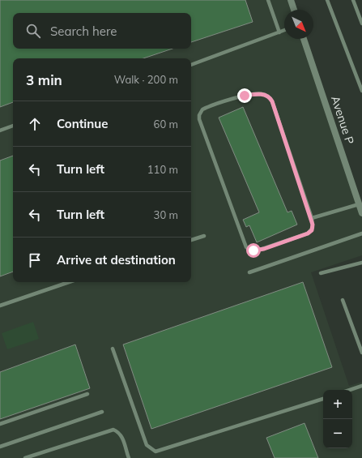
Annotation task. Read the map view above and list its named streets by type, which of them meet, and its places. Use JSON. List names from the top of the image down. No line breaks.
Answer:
{"streets":{"street":["Avenue P"]},"north":"bottom right","page":{"search":"Search here","heading":["3 min","Walk · 200 m"],"list":[["Continue","60 m"],["Turn left","110 m"],["Turn left","30 m"],"Arrive at destination"],"map_buttons":["+","−"]}}
